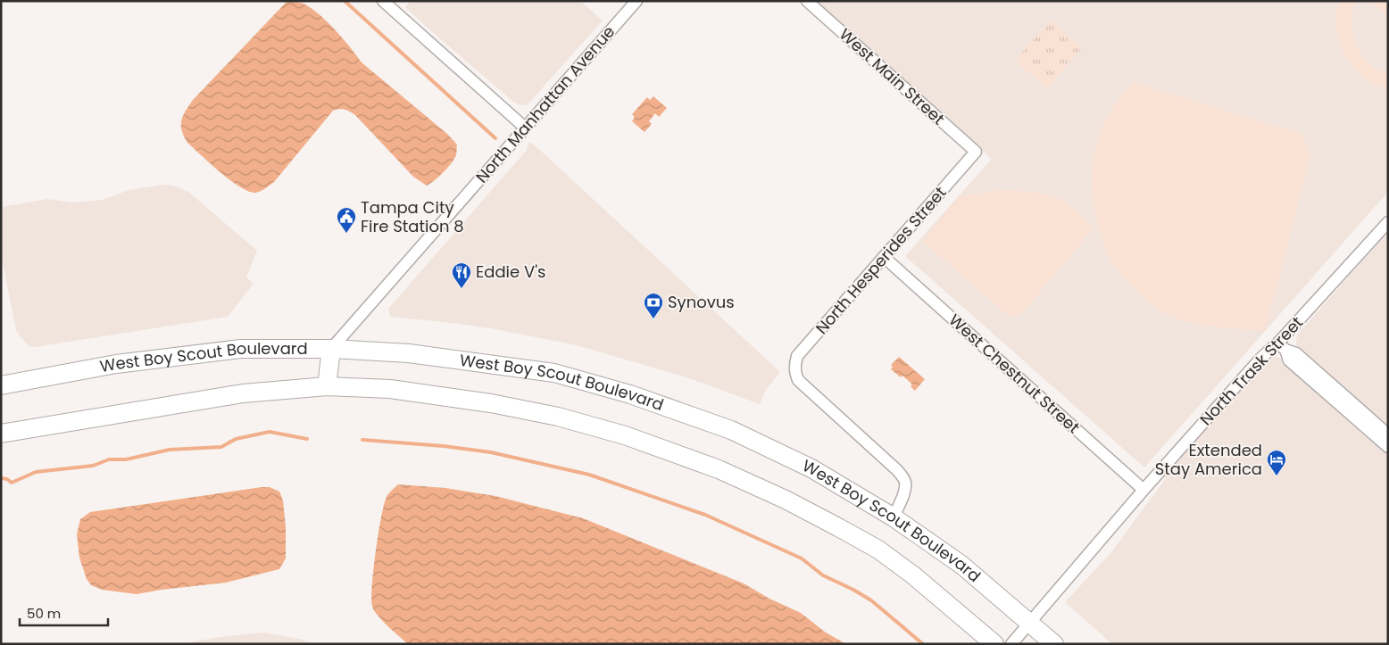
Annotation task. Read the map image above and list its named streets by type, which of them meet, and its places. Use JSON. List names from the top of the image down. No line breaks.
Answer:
{"streets":{"main road":["West Boy Scout Boulevard"],"street":["West Main Street","North Manhattan Avenue","North Hesperides Street","North Trask Street","West Chestnut Street"]},"crossings":[["West Main Street","North Hesperides Street"],["North Manhattan Avenue","West Boy Scout Boulevard"],["North Hesperides Street","West Boy Scout Boulevard"],["North Hesperides Street","West Chestnut Street"],["West Boy Scout Boulevard","North Trask Street"],["North Trask Street","West Chestnut Street"]],"places":{"public building":["Tampa City Fire Station 8"],"restaurant":["Eddie V's"],"bank":["Synovus"],"hotel":["Extended Stay America"]},"scale_bar":"50 m"}
